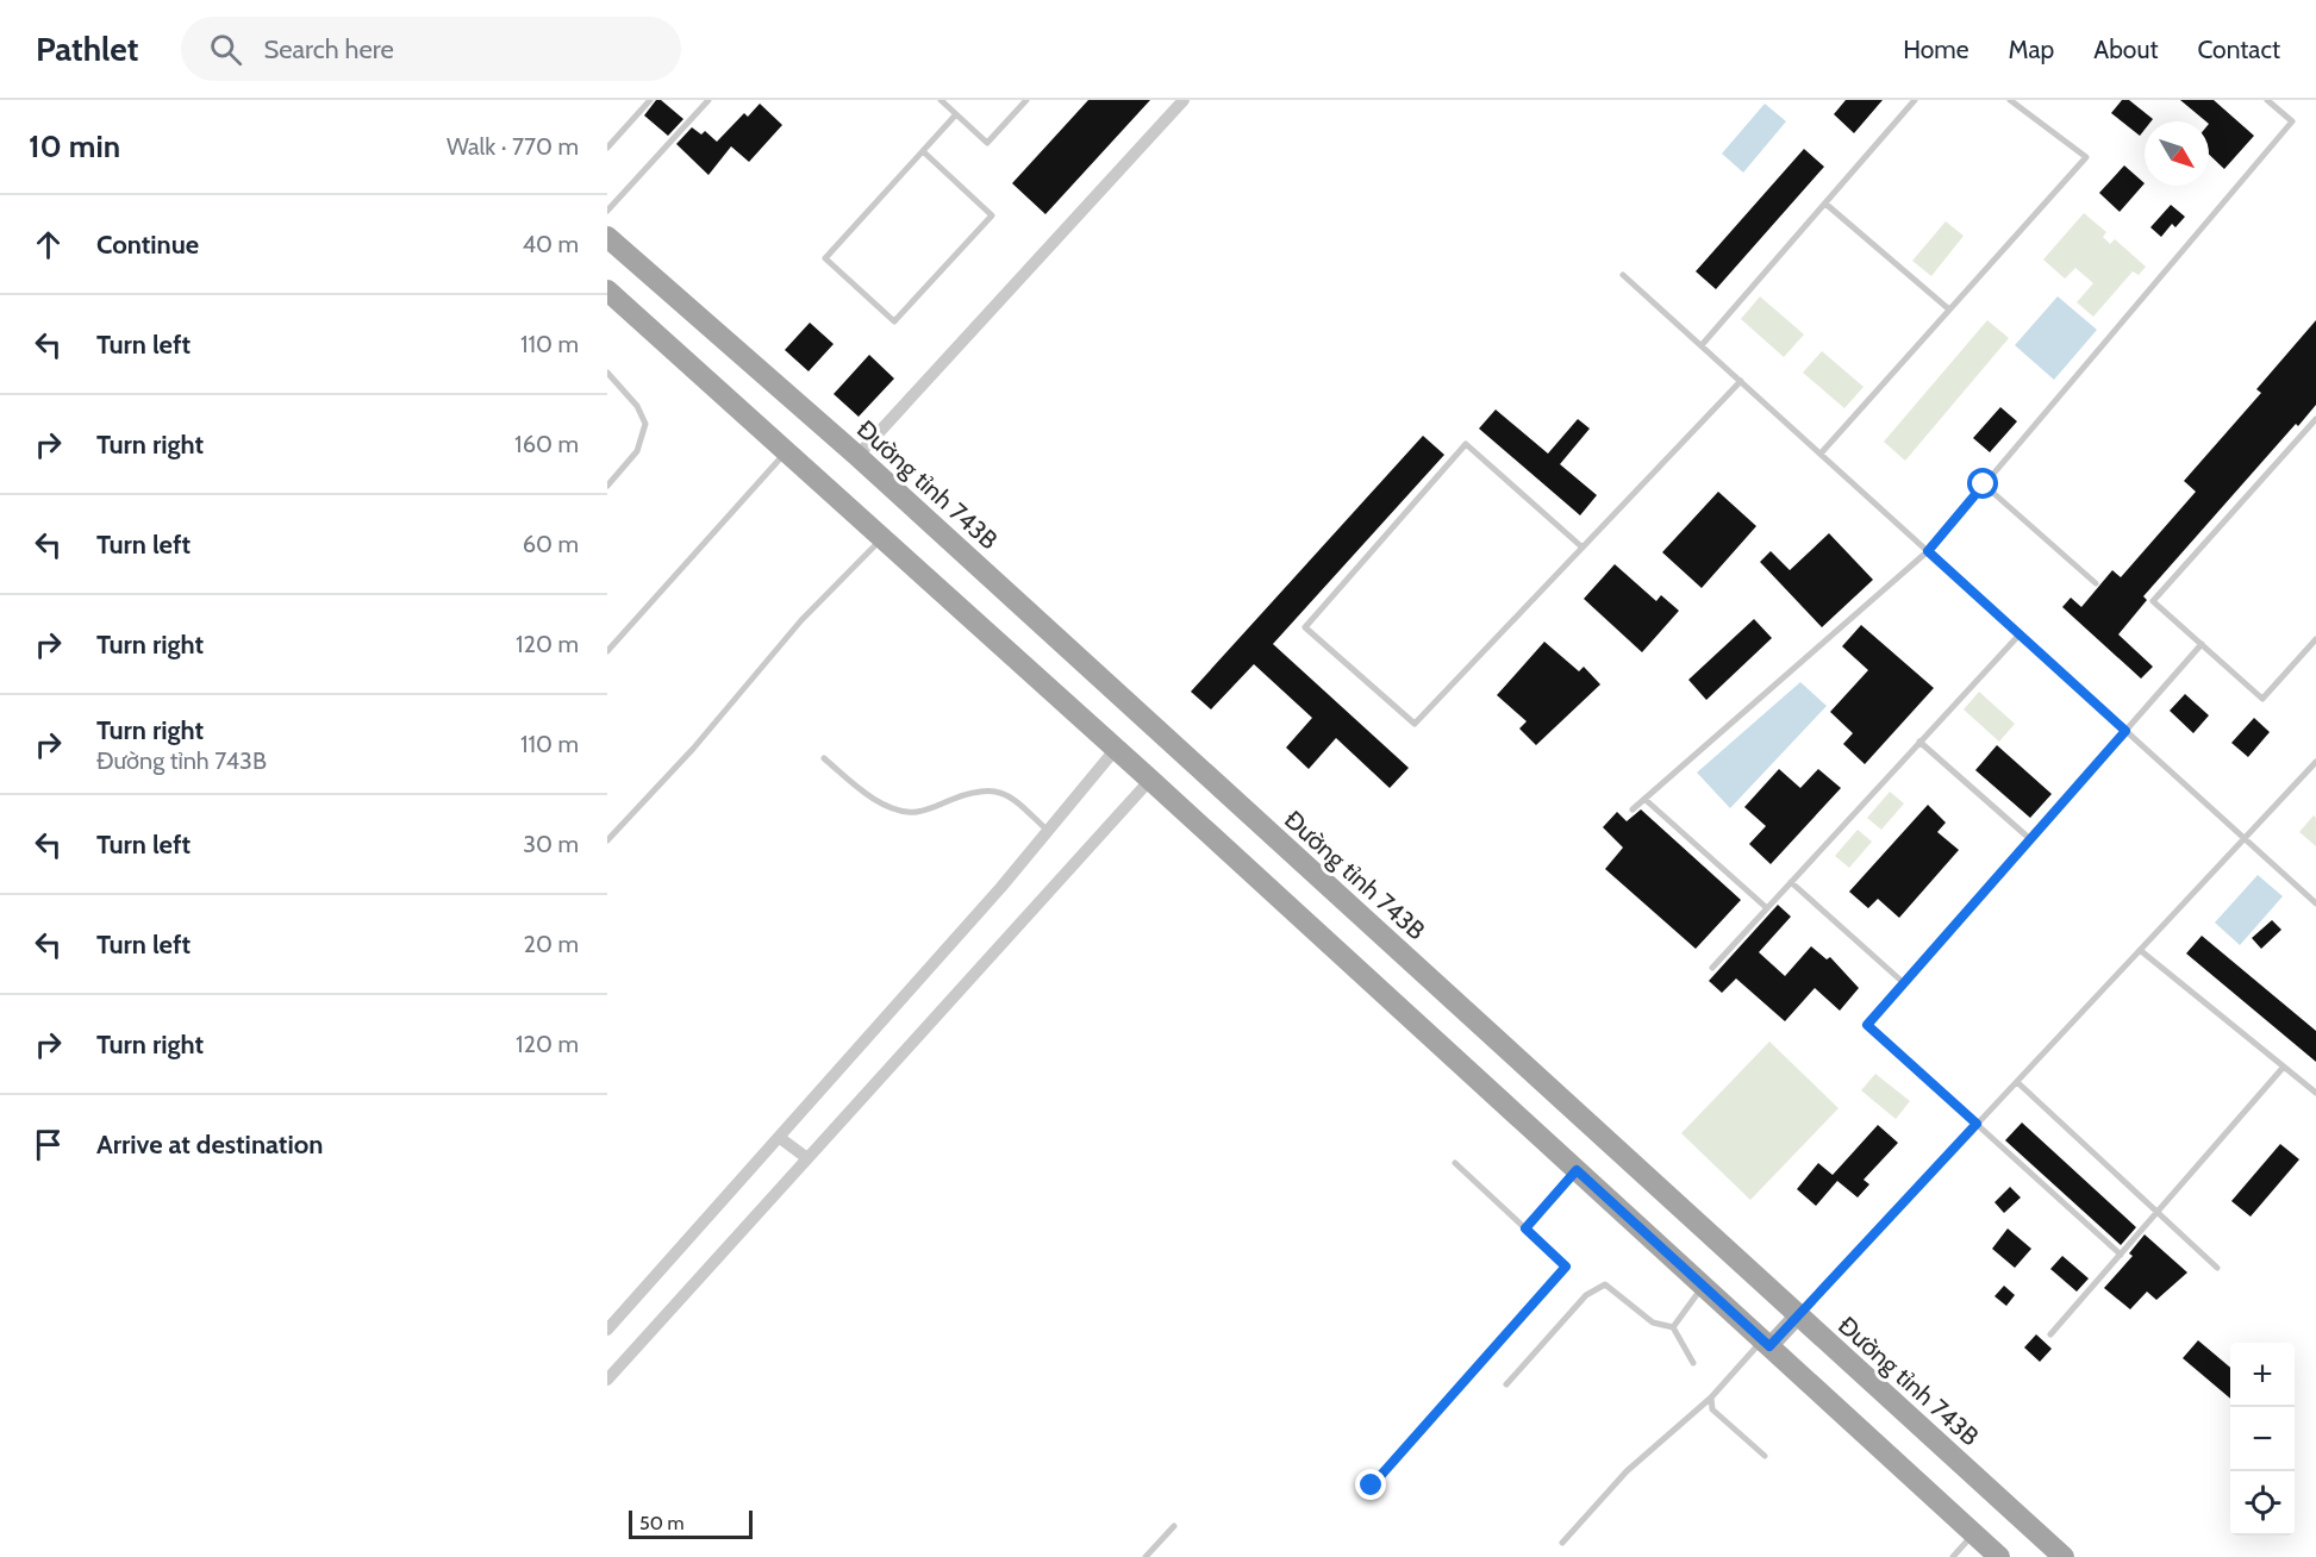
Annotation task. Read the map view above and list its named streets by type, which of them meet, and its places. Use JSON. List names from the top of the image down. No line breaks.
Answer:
{"streets":{"main road":["Đường tỉnh 743B"]},"scale_bar":"50 m","north":"bottom right","page":{"header":"Pathlet","search":"Search here","nav":["Home","Map","About","Contact"],"heading":["10 min","Walk · 770 m"],"list":[["Continue","40 m"],["Turn left","110 m"],["Turn right","160 m"],["Turn left","60 m"],["Turn right","120 m"],["Turn right","Đường tỉnh 743B","110 m"],["Turn left","30 m"],["Turn left","20 m"],["Turn right","120 m"],"Arrive at destination"],"map_buttons":["+","−"],"scale":"50 m"}}
